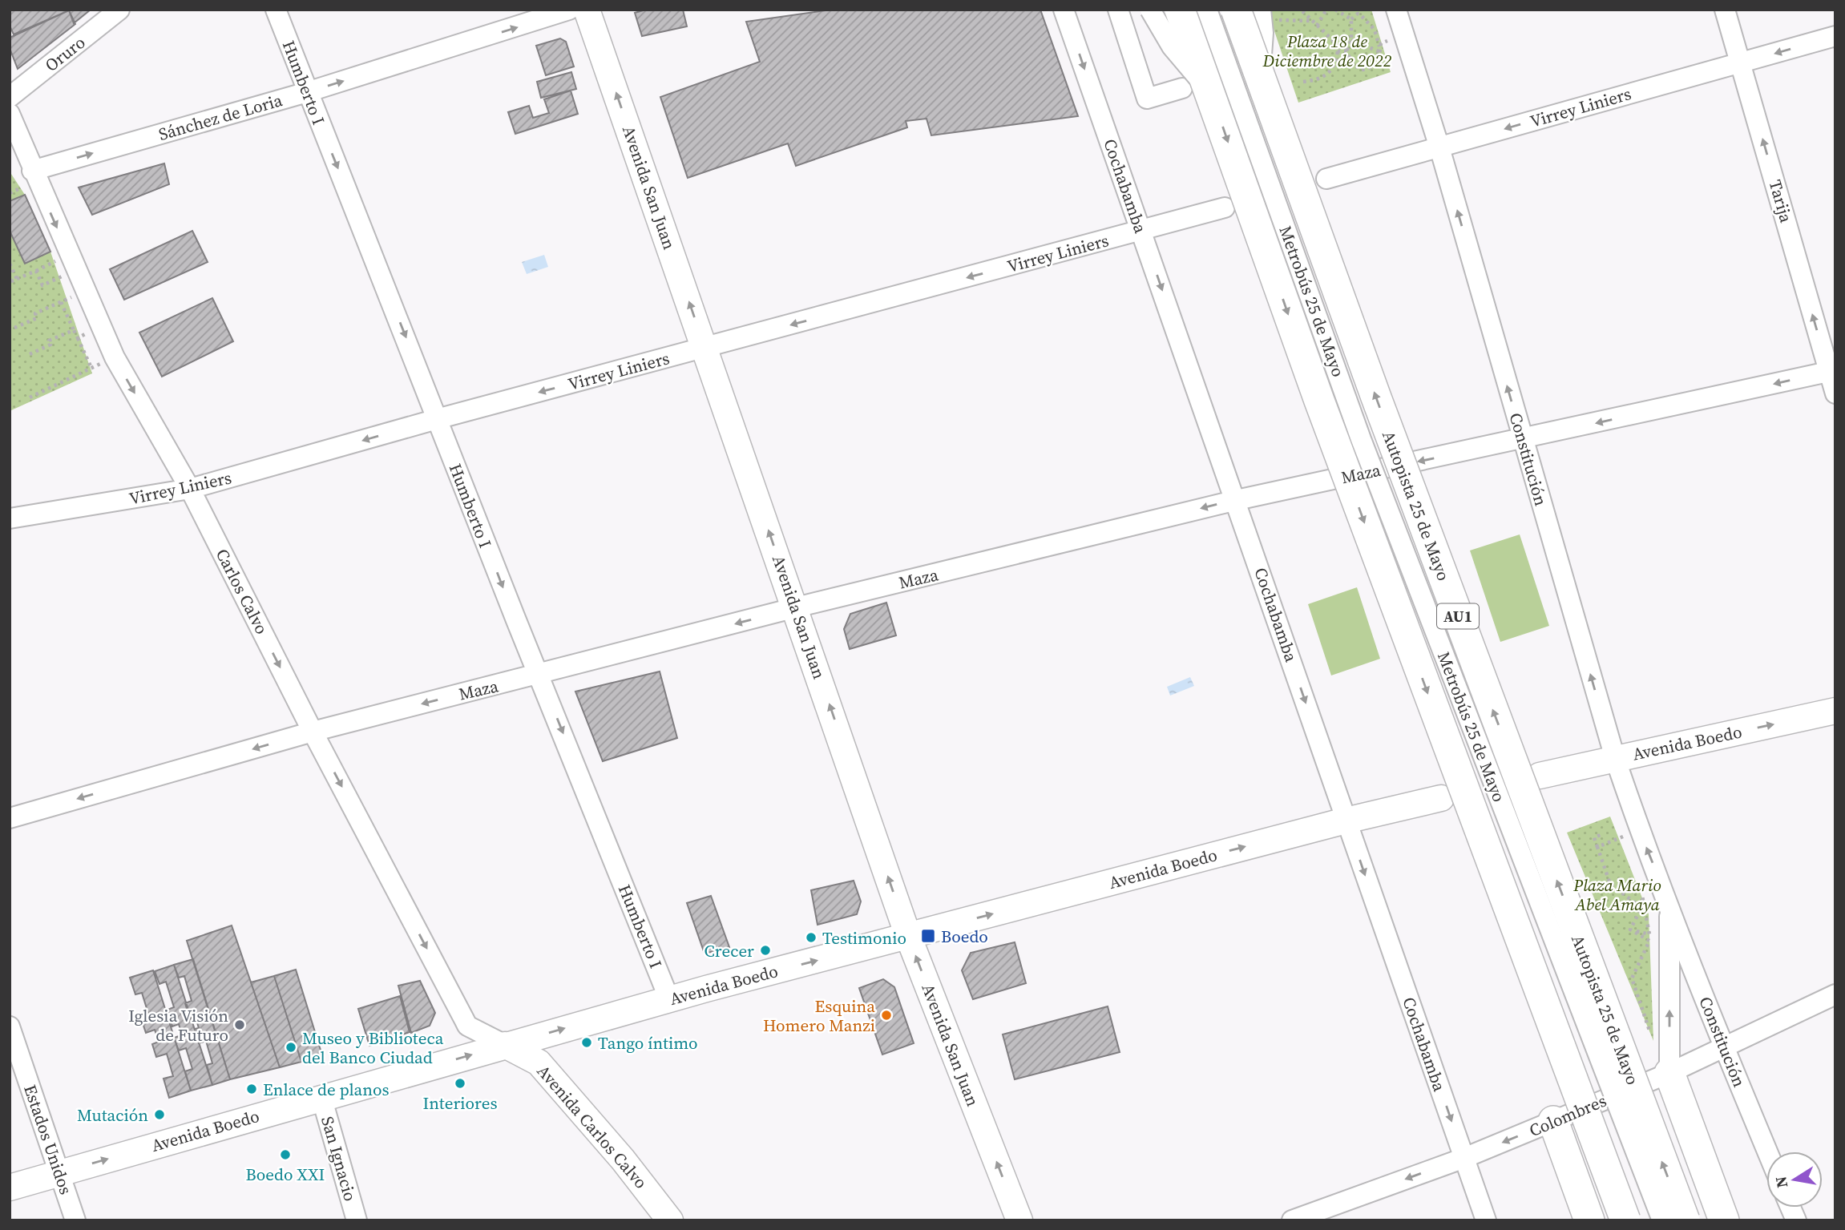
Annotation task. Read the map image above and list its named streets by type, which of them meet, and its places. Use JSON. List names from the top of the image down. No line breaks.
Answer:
{"streets":{"highway":["Autopista 25 de Mayo","AU1"],"main road":["Avenida San Juan","Avenida Boedo","Avenida Carlos Calvo"],"street":["Oruro","Humberto I","Virrey Liniers","Sánchez de Loria","Cochabamba","Tarija","Metrobús 25 de Mayo","Constitución","Maza","Carlos Calvo","Colombres","Estados Unidos","San Ignacio"]},"crossings":[["Humberto I","Virrey Liniers"],["Humberto I","Sánchez de Loria"],["Humberto I","Maza"],["Humberto I","Avenida Boedo"],["Virrey Liniers","Cochabamba"],["Virrey Liniers","Avenida San Juan"],["Virrey Liniers","Tarija"],["Virrey Liniers","Constitución"],["Virrey Liniers","Carlos Calvo"],["Sánchez de Loria","Carlos Calvo"],["Cochabamba","Maza"],["Cochabamba","Avenida Boedo"],["Cochabamba","Colombres"],["Avenida San Juan","Maza"],["Avenida San Juan","Avenida Boedo"],["Tarija","Maza"],["Constitución","Maza"],["Constitución","Avenida Boedo"],["Constitución","Colombres"],["Maza","Carlos Calvo"],["Carlos Calvo","Avenida Boedo"],["Carlos Calvo","Avenida Carlos Calvo"],["Avenida Boedo","Avenida Carlos Calvo"],["Avenida Boedo","Estados Unidos"],["Avenida Boedo","San Ignacio"]],"one_way":["Humberto I","Virrey Liniers","Sánchez de Loria","Cochabamba","Avenida San Juan","Tarija","Constitución","Maza","Carlos Calvo","Avenida Boedo","Colombres"],"parks":["Plaza 18 de Diciembre de 2022","Plaza Mario Abel Amaya"],"places":{"transit":["Boedo"],"other":["Testimonio","Crecer","Esquina Homero Manzi","Iglesia Visión de Futuro","Tango íntimo","Museo y Biblioteca del Banco Ciudad","Interiores","Enlace de planos","Mutación","Boedo XXI"]},"north":"left"}
